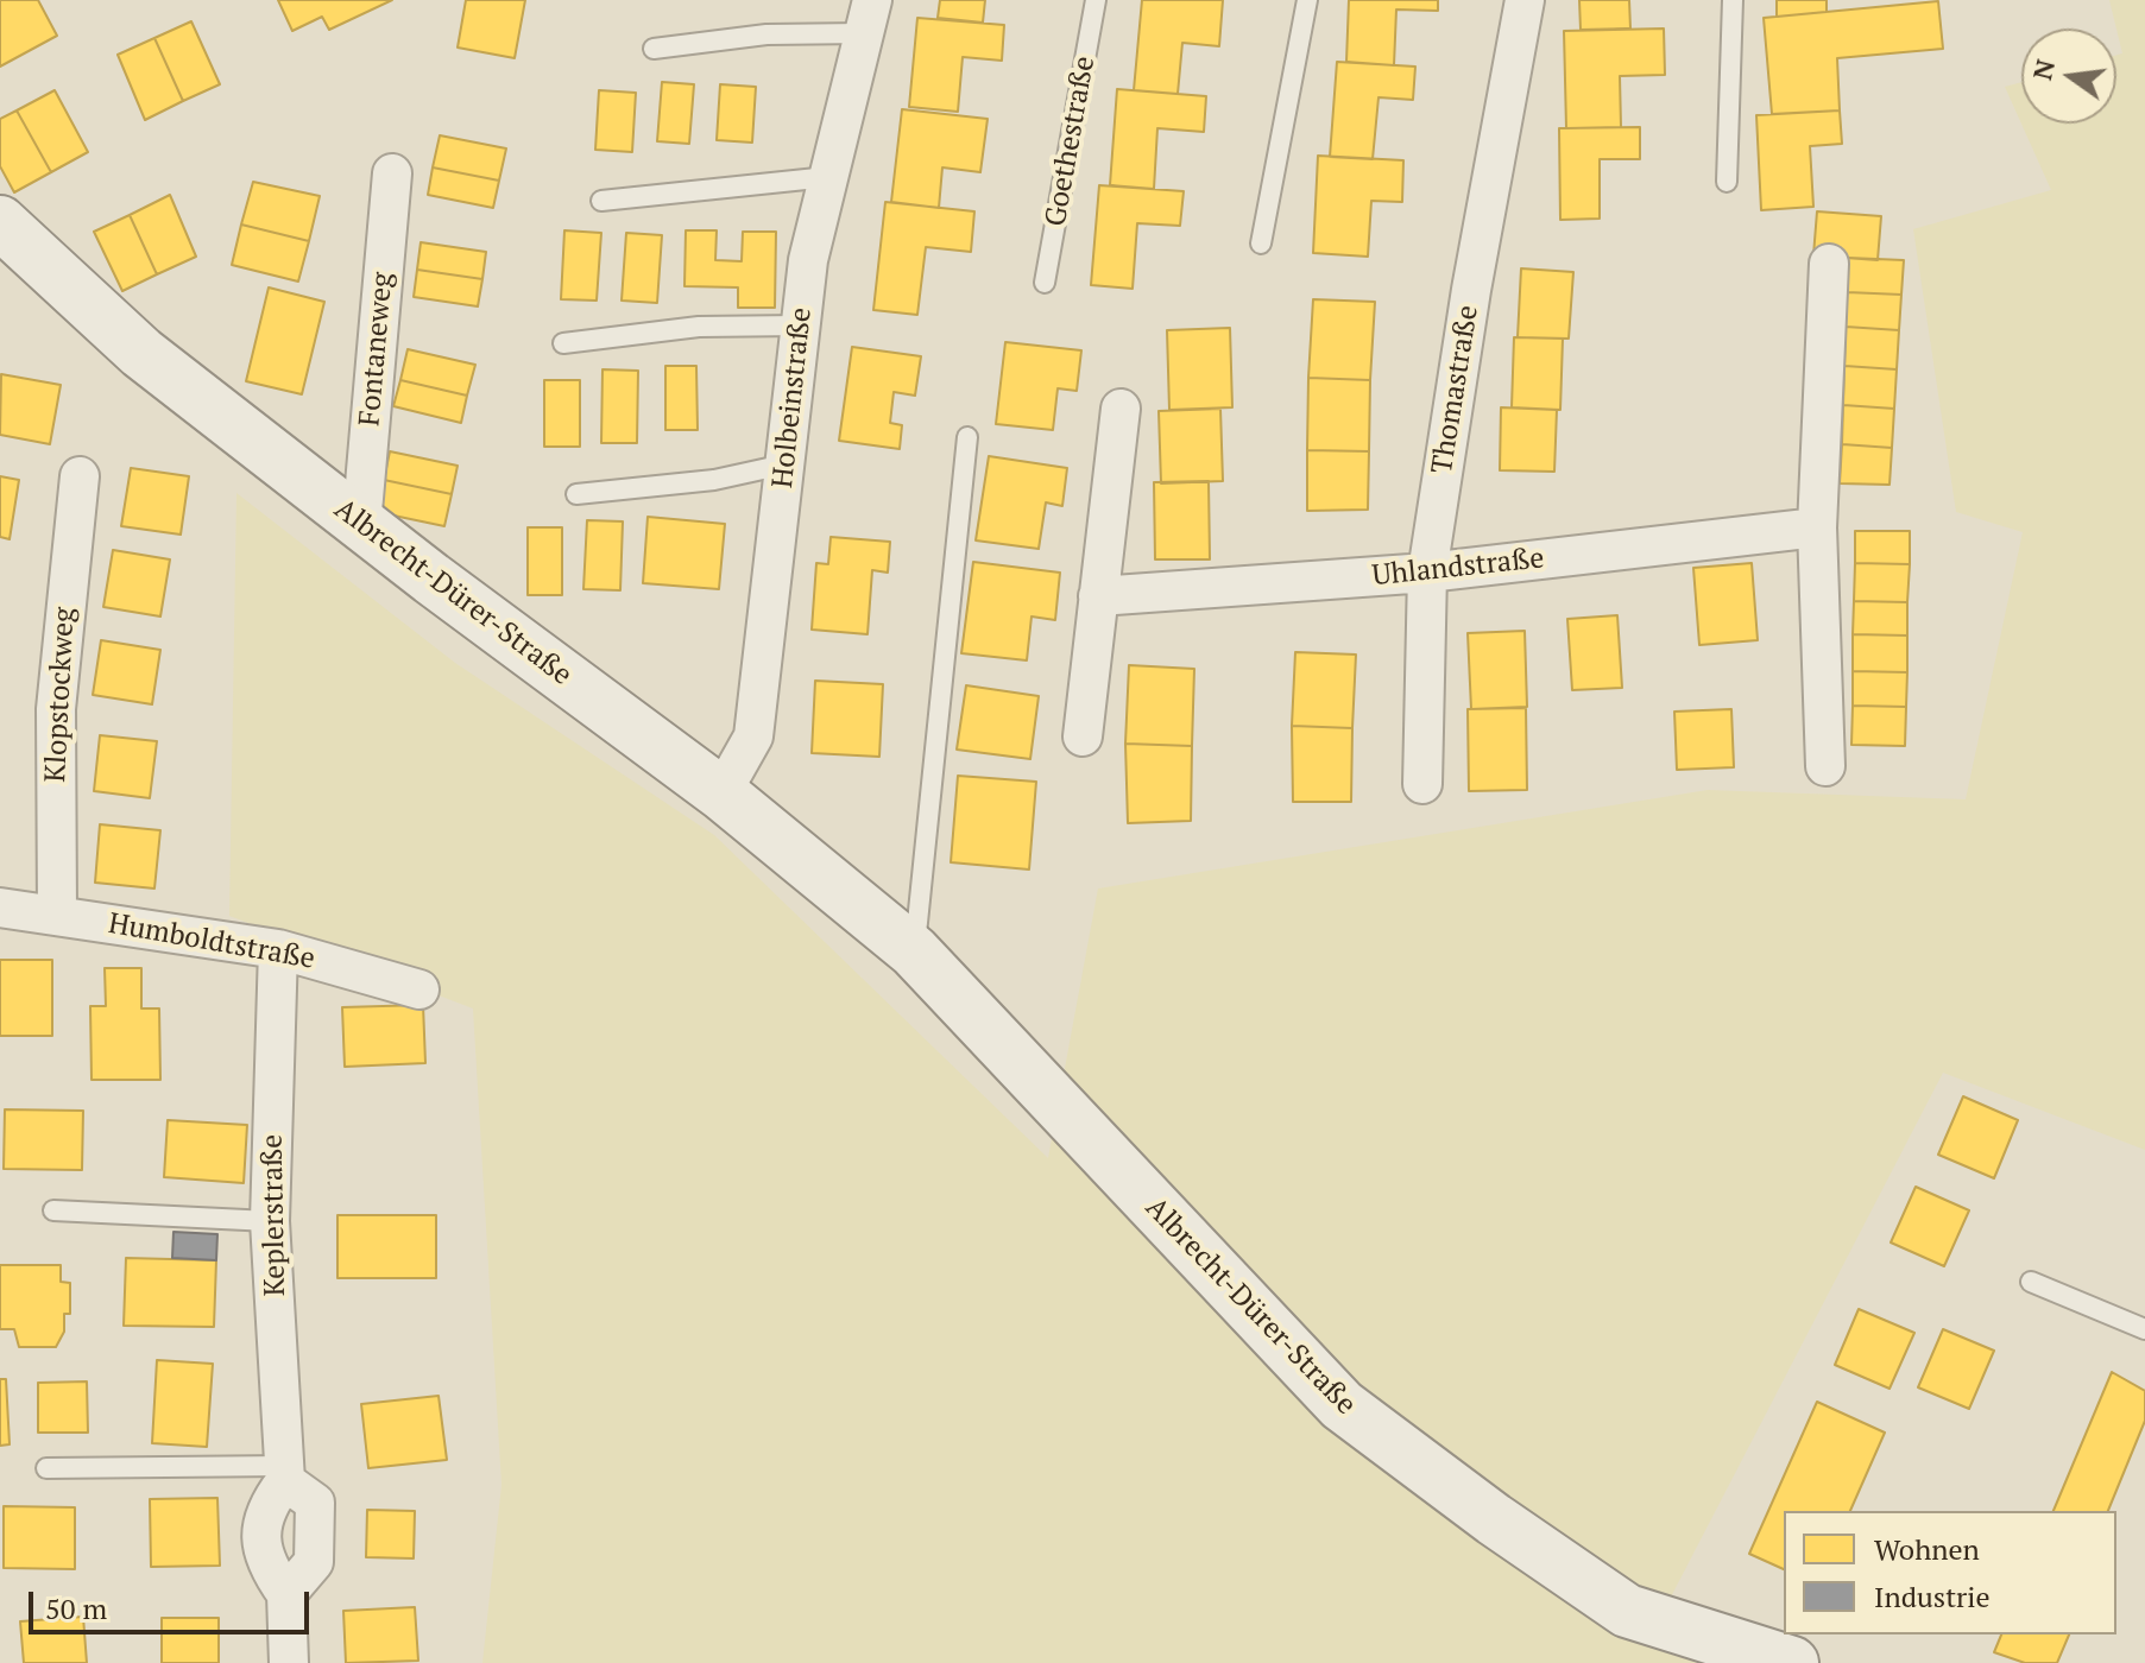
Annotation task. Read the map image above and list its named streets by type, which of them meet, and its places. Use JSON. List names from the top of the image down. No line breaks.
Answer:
{"streets":{"street":["Fontaneweg","Thomastraße","Holbeinstraße","Uhlandstraße","Albrecht-Dürer-Straße","Klopstockweg","Humboldtstraße","Keplerstraße"],"lane":["Goethestraße"]},"crossings":[["Fontaneweg","Albrecht-Dürer-Straße"],["Thomastraße","Uhlandstraße"],["Holbeinstraße","Albrecht-Dürer-Straße"],["Klopstockweg","Humboldtstraße"],["Humboldtstraße","Keplerstraße"]],"legend":["Wohnen","Industrie"],"scale_bar":"50 m","north":"left"}
